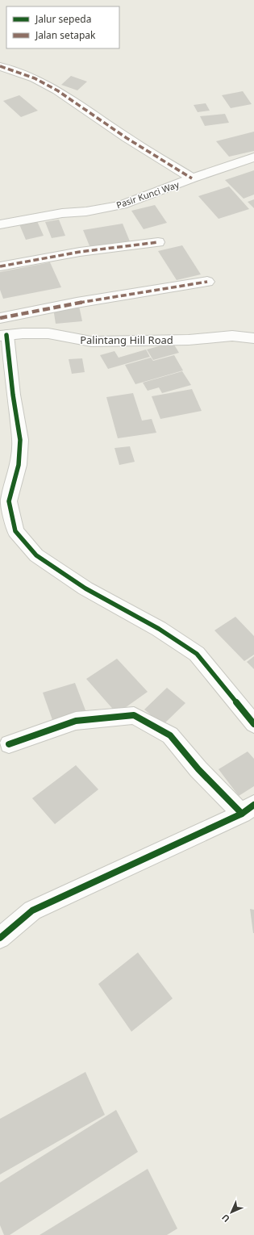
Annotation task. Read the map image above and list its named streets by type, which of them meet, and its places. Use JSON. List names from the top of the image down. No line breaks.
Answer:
{"streets":{"street":["Pasir Kunci Way","Palintang Hill Road"]},"legend":["Jalur sepeda","Jalan setapak"],"north":"bottom left"}
